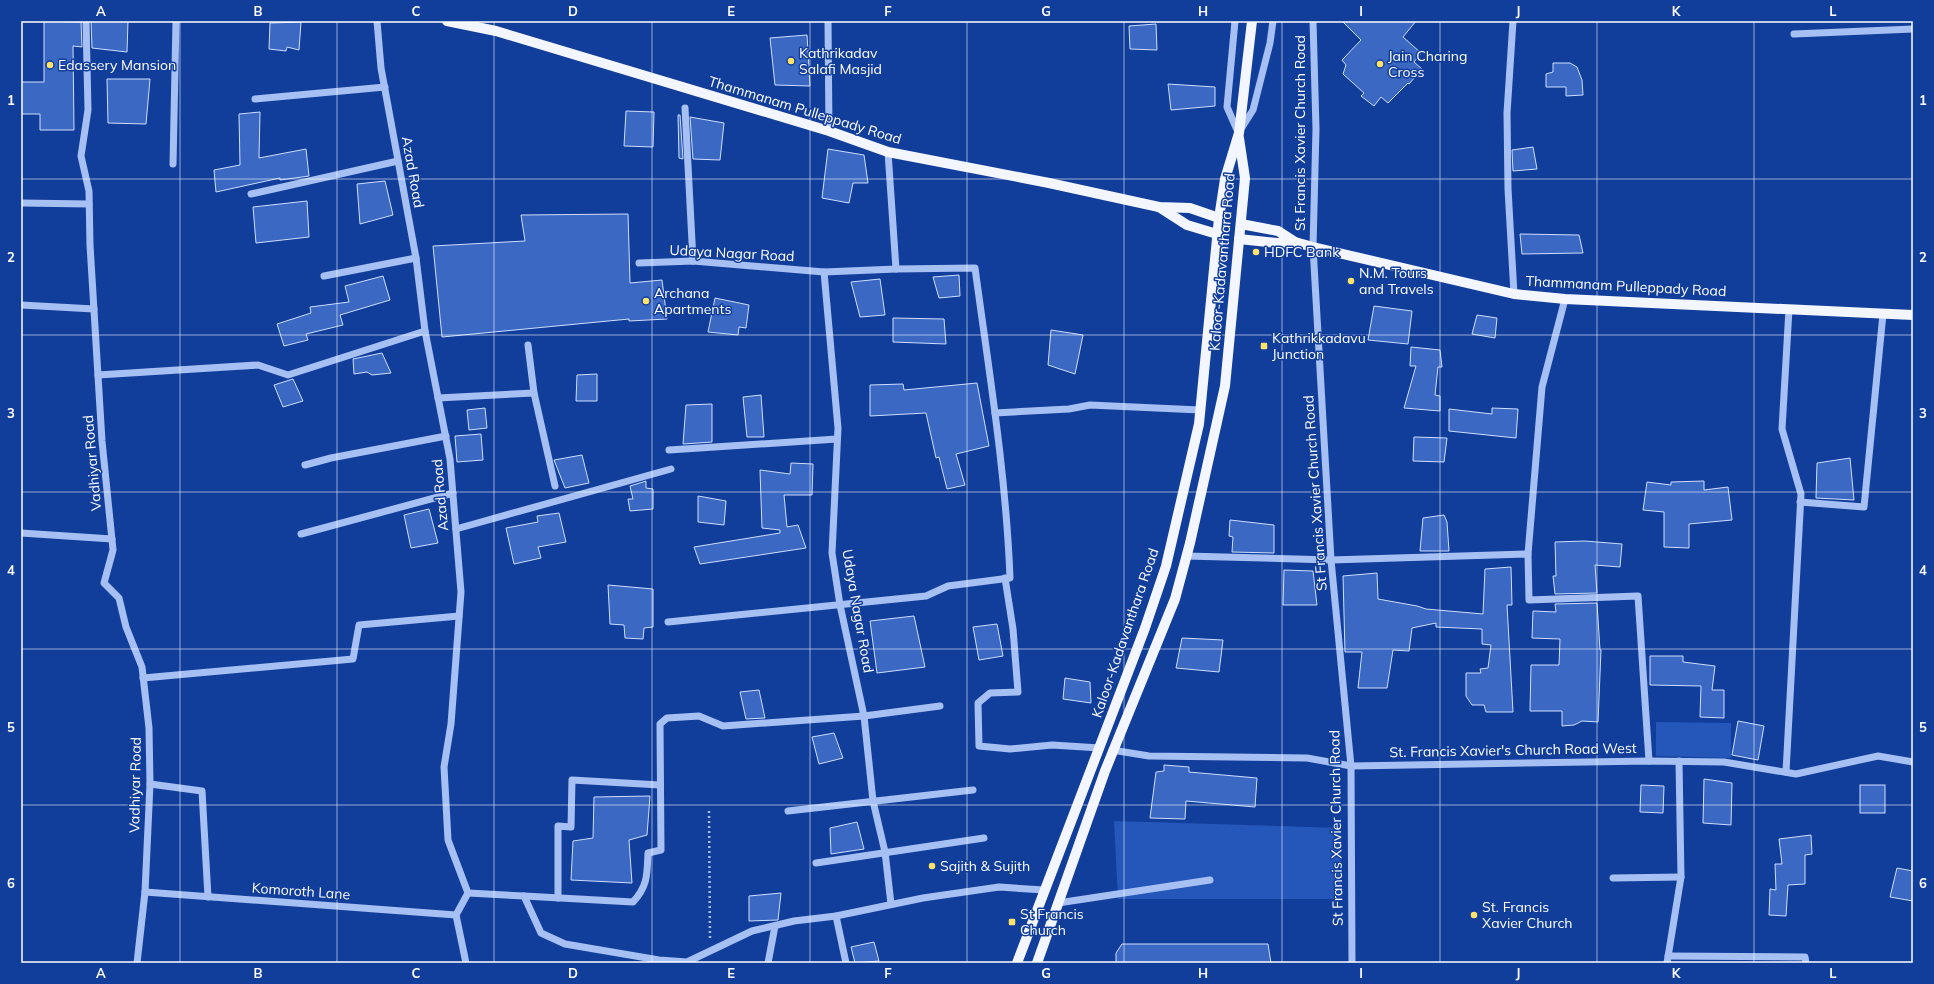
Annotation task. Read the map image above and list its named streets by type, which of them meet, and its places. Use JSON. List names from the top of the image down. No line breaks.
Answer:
{"streets":{"main road":["Thammanam Pulleppady Road","Kaloor-Kadavanthara Road"],"street":["St Francis Xavier Church Road","Azad Road","Udaya Nagar Road","Vadhiyar Road","St. Francis Xavier's Church Road West","Komoroth Lane"]},"crossings":[["Thammanam Pulleppady Road","St Francis Xavier Church Road"],["Thammanam Pulleppady Road","Kaloor-Kadavanthara Road"],["St Francis Xavier Church Road","St. Francis Xavier's Church Road West"],["Kaloor-Kadavanthara Road","St. Francis Xavier's Church Road West"],["Vadhiyar Road","Komoroth Lane"]],"places":{"other":["Kathrikadav Salafi Masjid","Jain Charing Cross","Edassery Mansion","HDFC Bank","N.M. Tours and Travels","Archana Apartments","Sajith & Sujith","St. Francis Xavier Church"],"transit":["Kathrikkadavu Junction","St Francis Church"]},"grid":{"columns":["A","B","C","D","E","F","G","H","I","J","K","L"],"rows":["1","2","3","4","5","6"]}}
